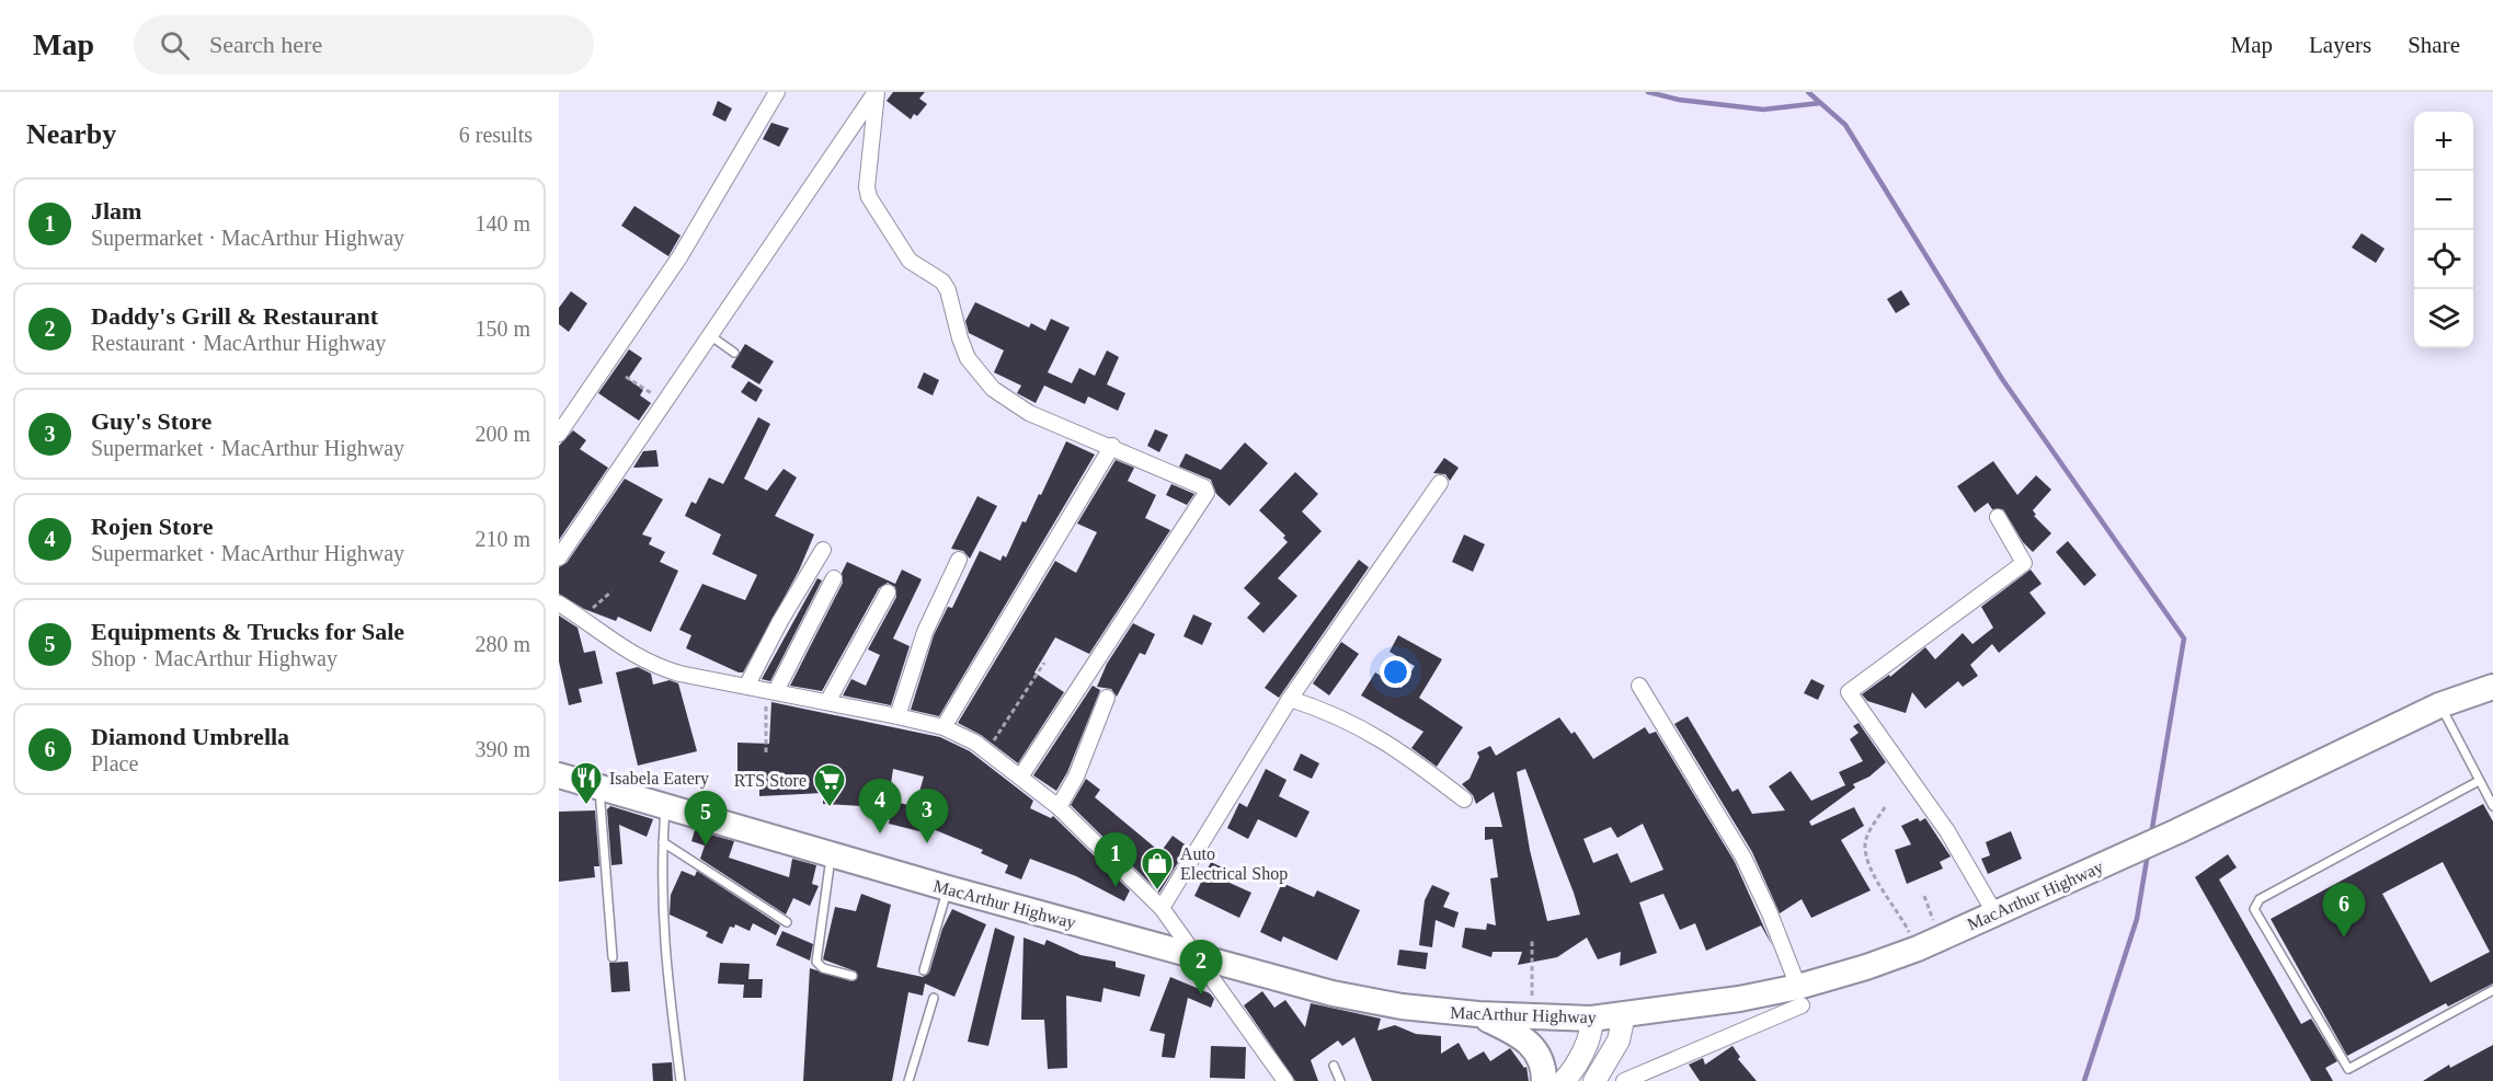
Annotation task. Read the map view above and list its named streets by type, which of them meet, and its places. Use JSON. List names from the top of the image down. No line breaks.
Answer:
{"streets":{"highway":["MacArthur Highway"]},"places":{"restaurant":["Isabela Eatery"],"supermarket":["RTS Store"],"shop":["Auto Electrical Shop"]},"page":{"header":"Map","search":"Search here","nav":["Map","Layers","Share"],"heading":["Nearby","6 results"],"map_buttons":["+","−"],"list":[{"mark":"1","name":"Jlam","note":"Supermarket · MacArthur Highway","value":"140 m"},{"mark":"2","name":"Daddy's Grill & Restaurant","note":"Restaurant · MacArthur Highway","value":"150 m"},{"mark":"3","name":"Guy's Store","note":"Supermarket · MacArthur Highway","value":"200 m"},{"mark":"4","name":"Rojen Store","note":"Supermarket · MacArthur Highway","value":"210 m"},{"mark":"5","name":"Equipments & Trucks for Sale","note":"Shop · MacArthur Highway","value":"280 m"},{"mark":"6","name":"Diamond Umbrella","note":"Place","value":"390 m"}],"pins":["4","3","5","1","6","2"]}}
